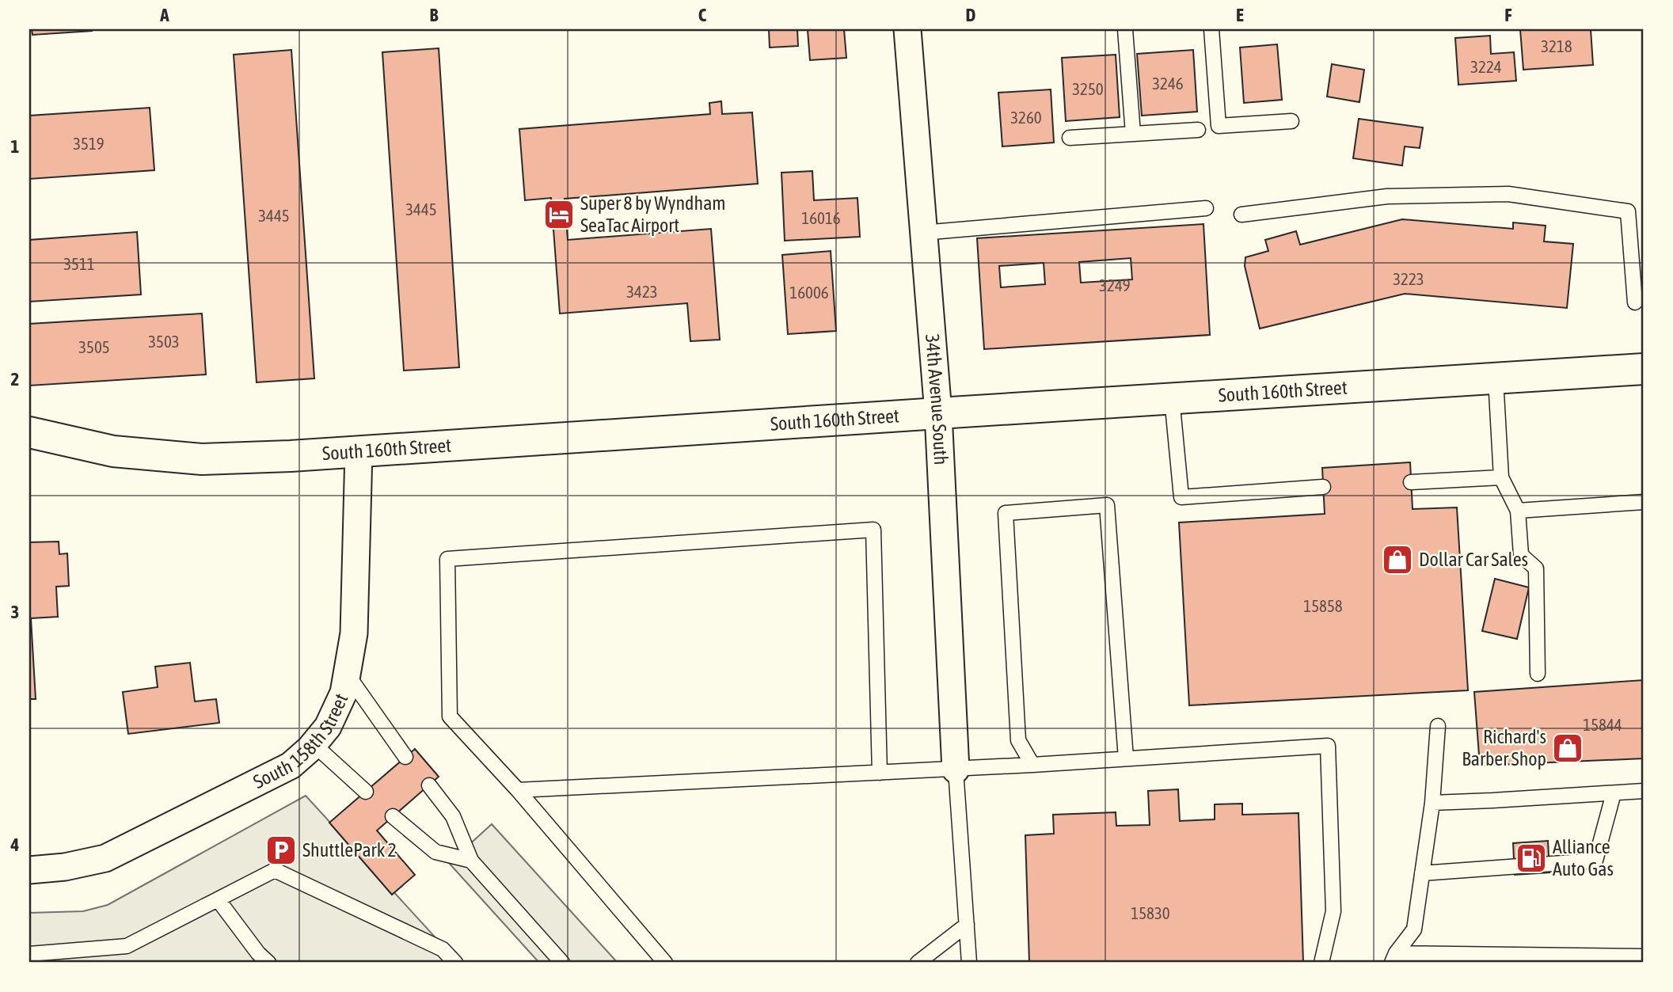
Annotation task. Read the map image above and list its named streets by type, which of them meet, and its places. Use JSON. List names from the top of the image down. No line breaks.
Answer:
{"streets":{"main road":["South 160th Street"],"street":["34th Avenue South","South 158th Street"]},"crossings":[["South 160th Street","34th Avenue South"],["South 160th Street","South 158th Street"]],"places":{"hotel":["Super 8 by Wyndham SeaTac Airport"],"shop":["Dollar Car Sales","Richard's Barber Shop"],"parking":["ShuttlePark 2"],"fuel station":["Alliance Auto Gas"]},"house_numbers":["3218","3224","3246","3250","3260","3519","3445","3445","16016","3511","3223","3249","3423","16006","3503","3505","15858","15844","15830"],"grid":{"columns":["A","B","C","D","E","F"],"rows":["1","2","3","4"]}}
